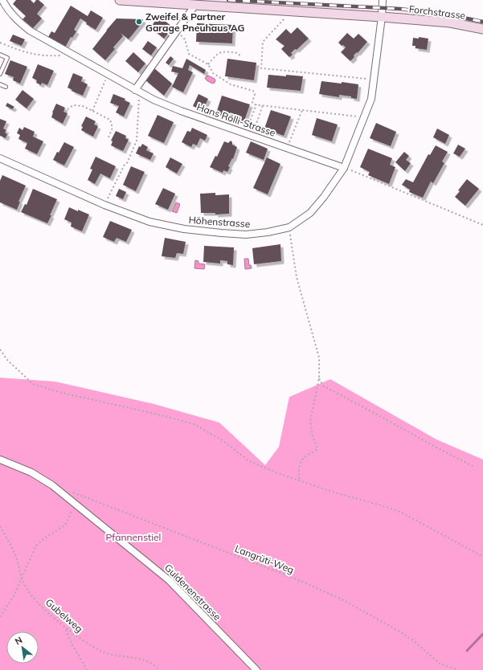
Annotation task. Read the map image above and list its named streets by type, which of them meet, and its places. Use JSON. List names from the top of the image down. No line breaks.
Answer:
{"streets":{"main road":["Forchstrasse"],"street":["Hans Rölli-Strasse","Höhenstrasse","Guldenenstrasse"],"path":["Langrüti-Weg","Gubelweg"]},"crossings":[["Forchstrasse","Höhenstrasse"],["Hans Rölli-Strasse","Höhenstrasse"]],"parks":["Pfannenstiel"],"places":["Zweifel & Partner Garage Pneuhaus AG"],"north":"top left"}
